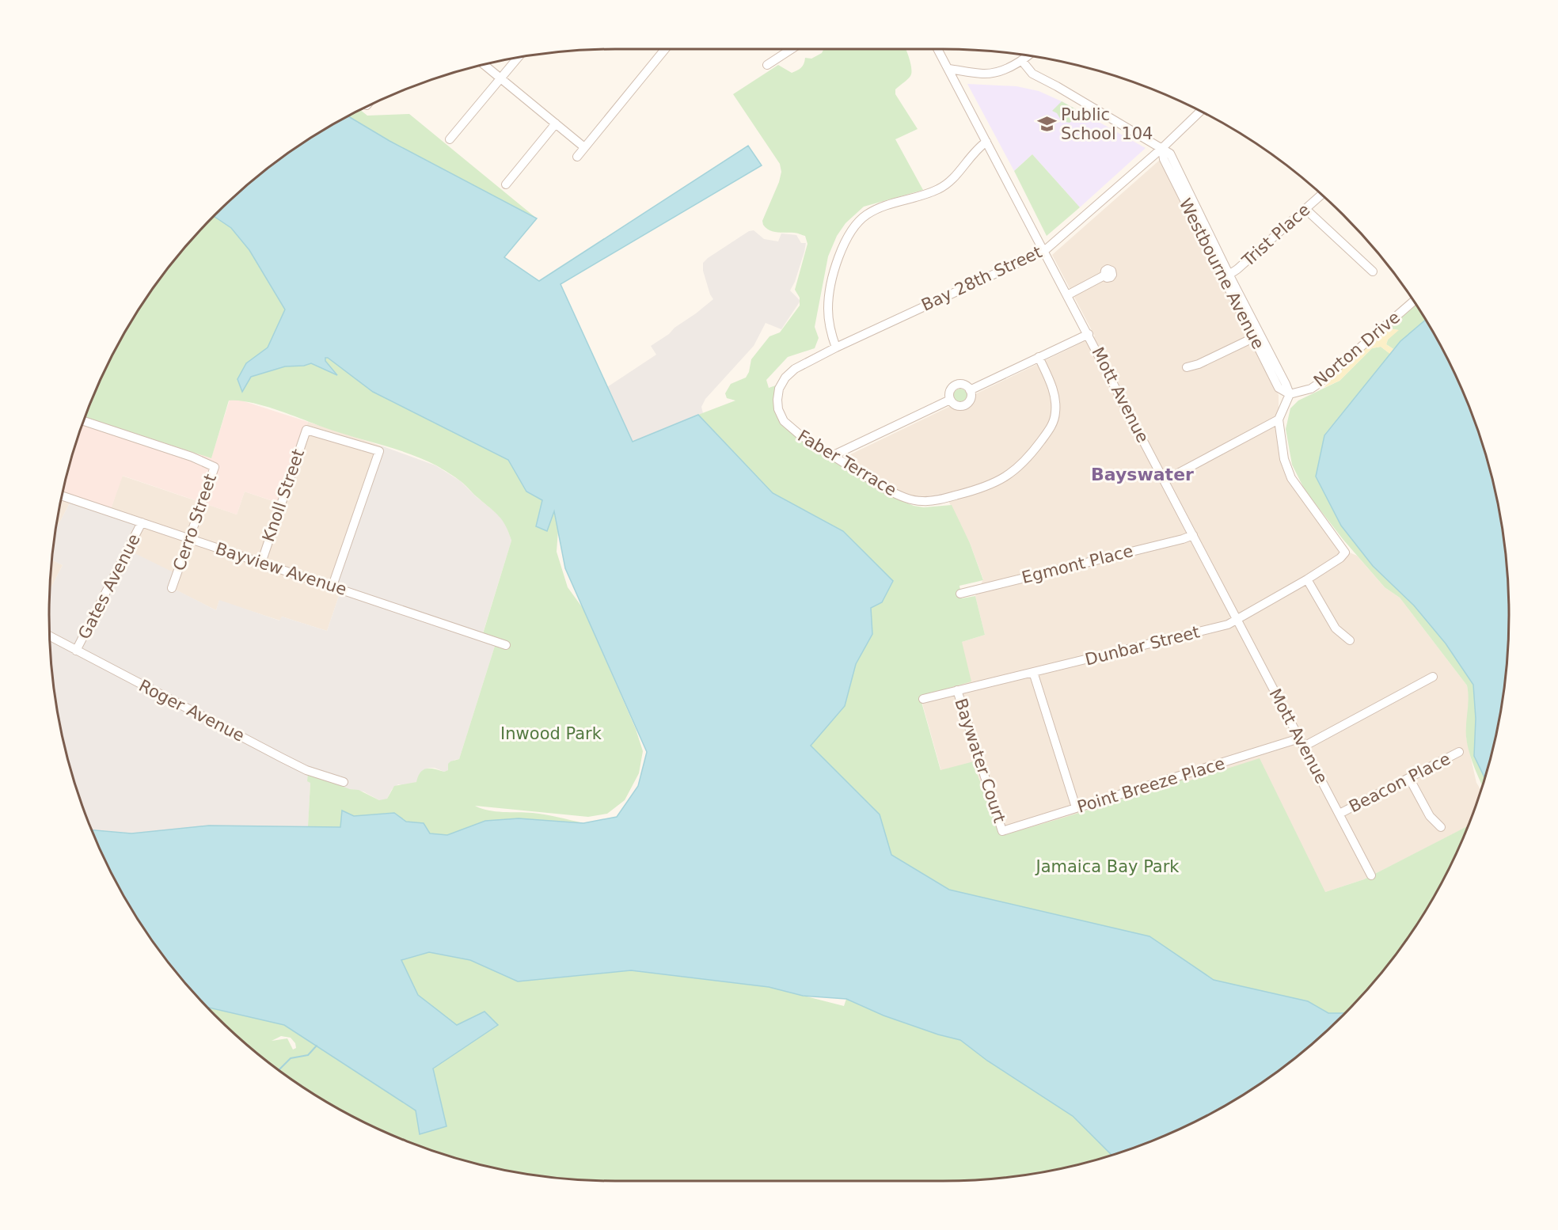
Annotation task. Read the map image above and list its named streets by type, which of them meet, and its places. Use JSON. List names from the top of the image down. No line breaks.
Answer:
{"streets":{"street":["Trist Place","Westbourne Avenue","Bay 28th Street","Norton Drive","Mott Avenue","Faber Terrace","Knoll Street","Cerro Street","Egmont Place","Bayview Avenue","Gates Avenue","Dunbar Street","Roger Avenue","Baywater Court","Beacon Place","Point Breeze Place"]},"crossings":[["Trist Place","Westbourne Avenue"],["Westbourne Avenue","Bay 28th Street"],["Westbourne Avenue","Norton Drive"],["Bay 28th Street","Mott Avenue"],["Bay 28th Street","Faber Terrace"],["Mott Avenue","Egmont Place"],["Mott Avenue","Dunbar Street"],["Mott Avenue","Beacon Place"],["Mott Avenue","Point Breeze Place"],["Knoll Street","Bayview Avenue"],["Cerro Street","Bayview Avenue"],["Bayview Avenue","Gates Avenue"],["Gates Avenue","Roger Avenue"],["Dunbar Street","Baywater Court"],["Baywater Court","Point Breeze Place"]],"districts":["Bayswater"],"parks":["Inwood Park","Jamaica Bay Park"],"places":{"school or university":["Public School 104"]}}
